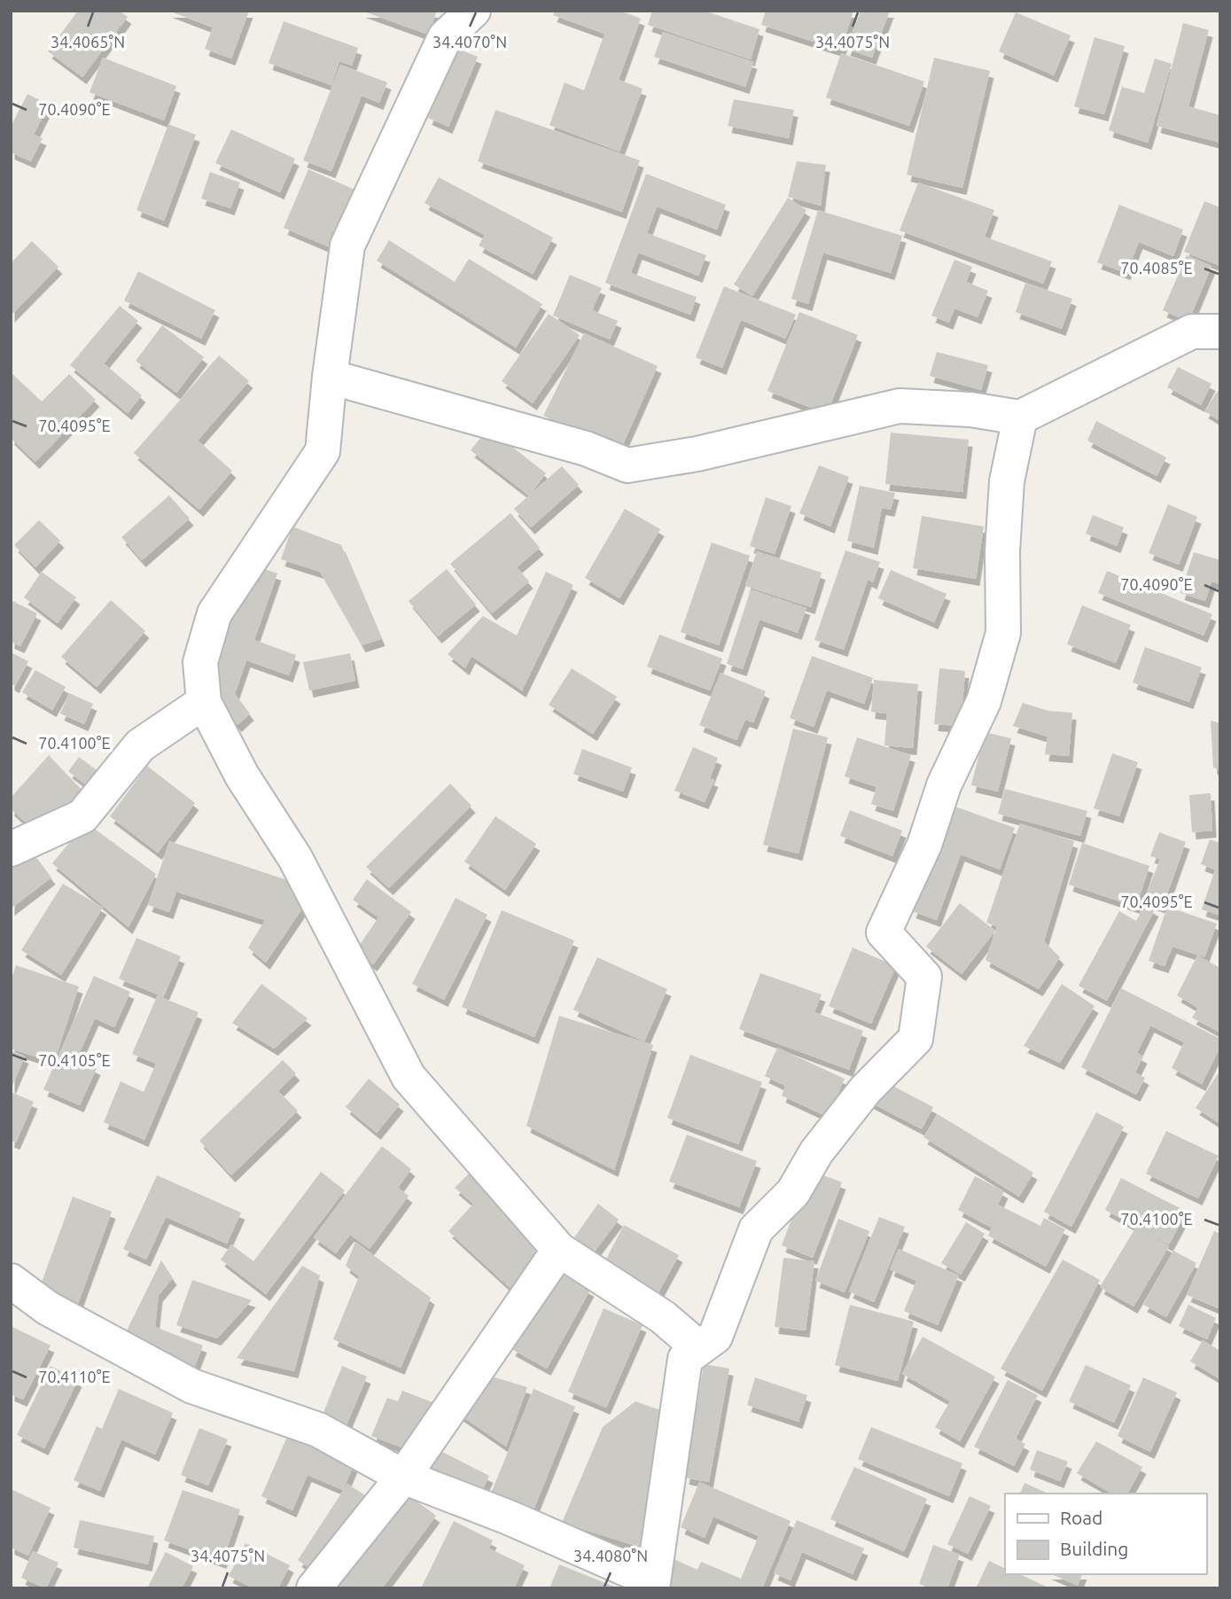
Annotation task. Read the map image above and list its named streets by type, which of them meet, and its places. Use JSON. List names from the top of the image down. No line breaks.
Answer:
{"legend":["Road","Building"],"coordinates":["34.4065°N","34.4070°N","34.4075°N","70.4090°E","70.4085°E","70.4095°E","70.4100°E","70.4105°E","70.4110°E","34.4080°N"]}
